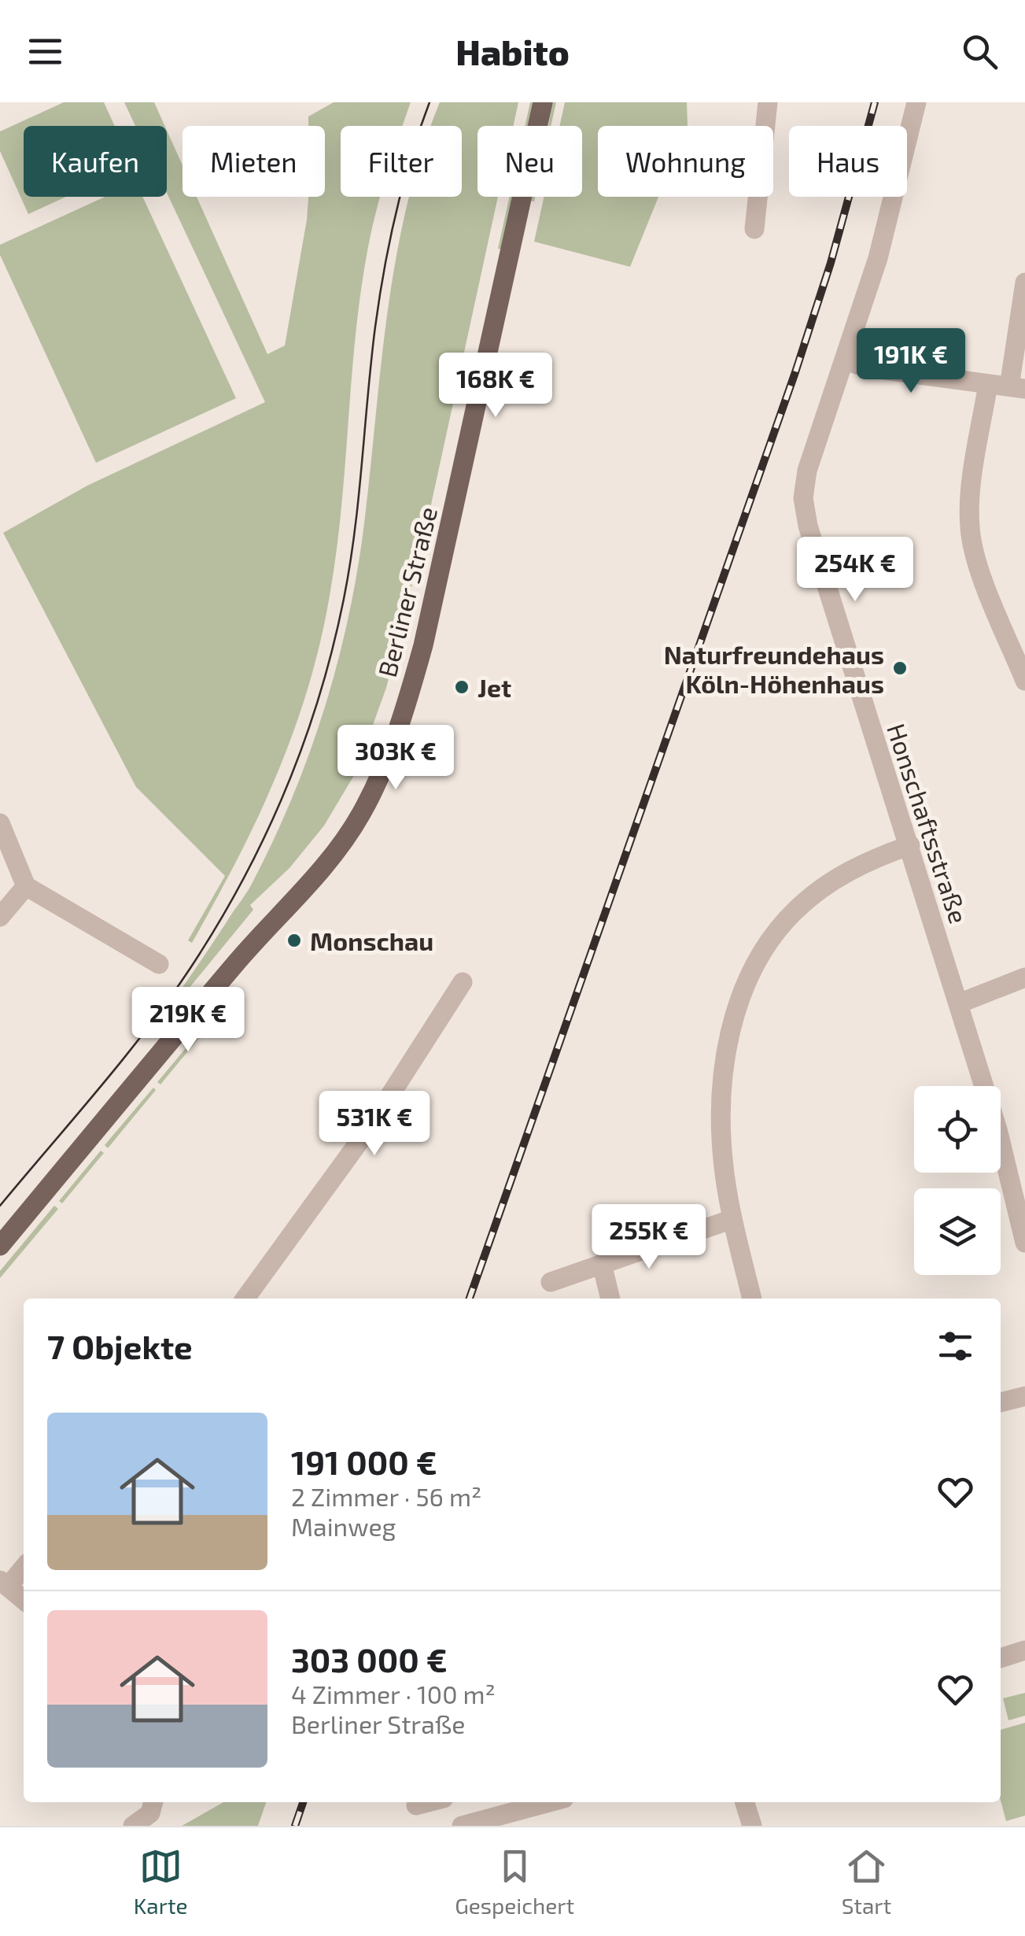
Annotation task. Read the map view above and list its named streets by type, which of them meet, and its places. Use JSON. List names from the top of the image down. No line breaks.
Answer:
{"streets":{"main road":["Berliner Straße"],"street":["Honschaftsstraße"]},"places":["Naturfreundehaus Köln-Höhenhaus","Jet","Monschau"],"page":{"header":"Habito","chip":["Kaufen","Mieten","Filter","Neu","Wohnung","Haus"],"price":["191K €","168K €","254K €","303K €","219K €","531K €","255K €"],"heading":"7 Objekte","list":[{"name":"191 000 €","note":"2 Zimmer · 56 m² · Mainweg"},{"name":"303 000 €","note":"4 Zimmer · 100 m² · Berliner Straße"}],"tabs":["Karte","Gespeichert","Start"]}}
